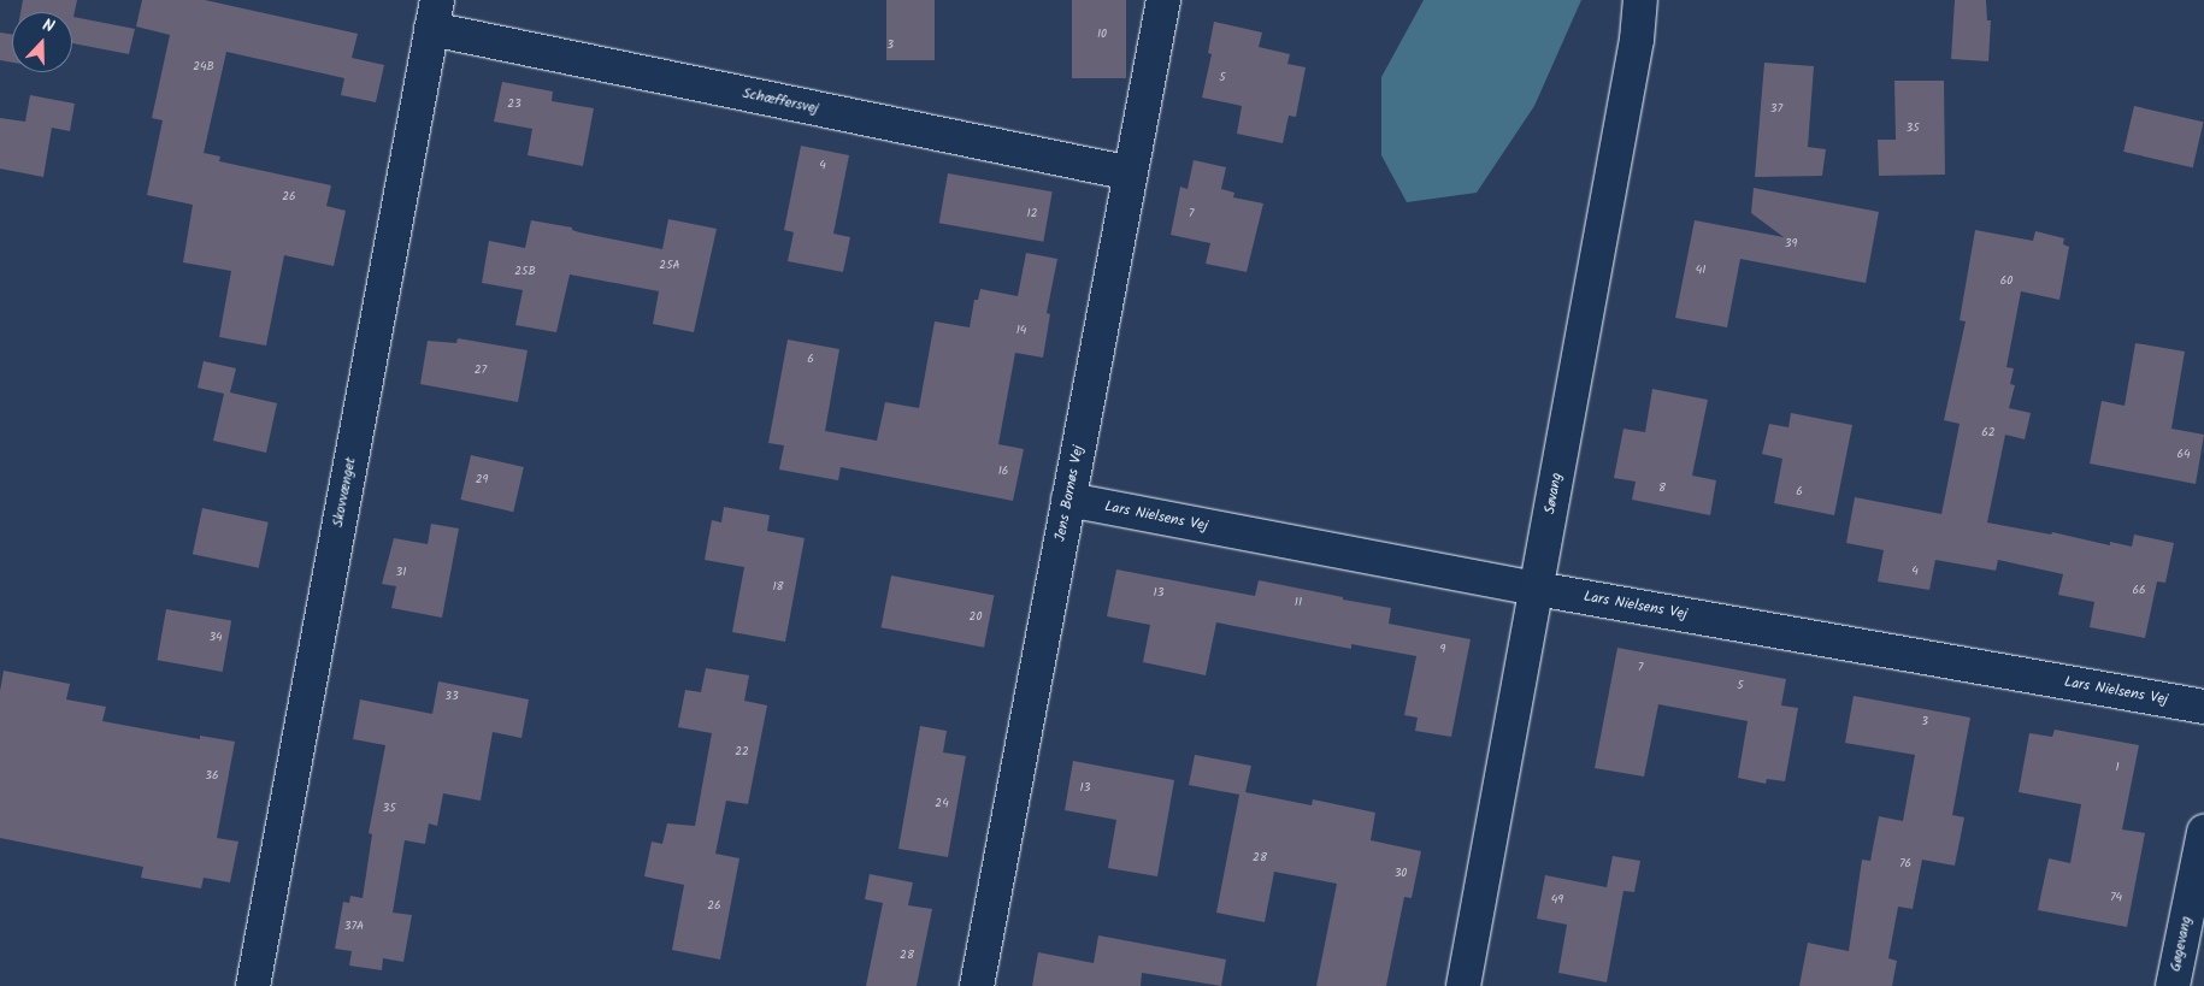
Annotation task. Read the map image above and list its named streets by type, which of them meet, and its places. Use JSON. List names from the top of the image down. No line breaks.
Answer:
{"streets":{"street":["Schæffersvej","Skovvænget","Jens Bornøs Vej","Søvang","Lars Nielsens Vej","Gøgevang"]},"crossings":[["Schæffersvej","Skovvænget"],["Schæffersvej","Jens Bornøs Vej"],["Jens Bornøs Vej","Lars Nielsens Vej"],["Søvang","Lars Nielsens Vej"]],"house_numbers":["10","3","24B","5","23","37","35","4","26","12","7","39","25A","41","25B","60","14","6","27","62","64","16","29","8","6","4","31","18","66","13","11","20","34","9","7","5","33","3","22","1","36","13","24","35","28","76","30","74","49","26","37A","28"],"north":"top"}
